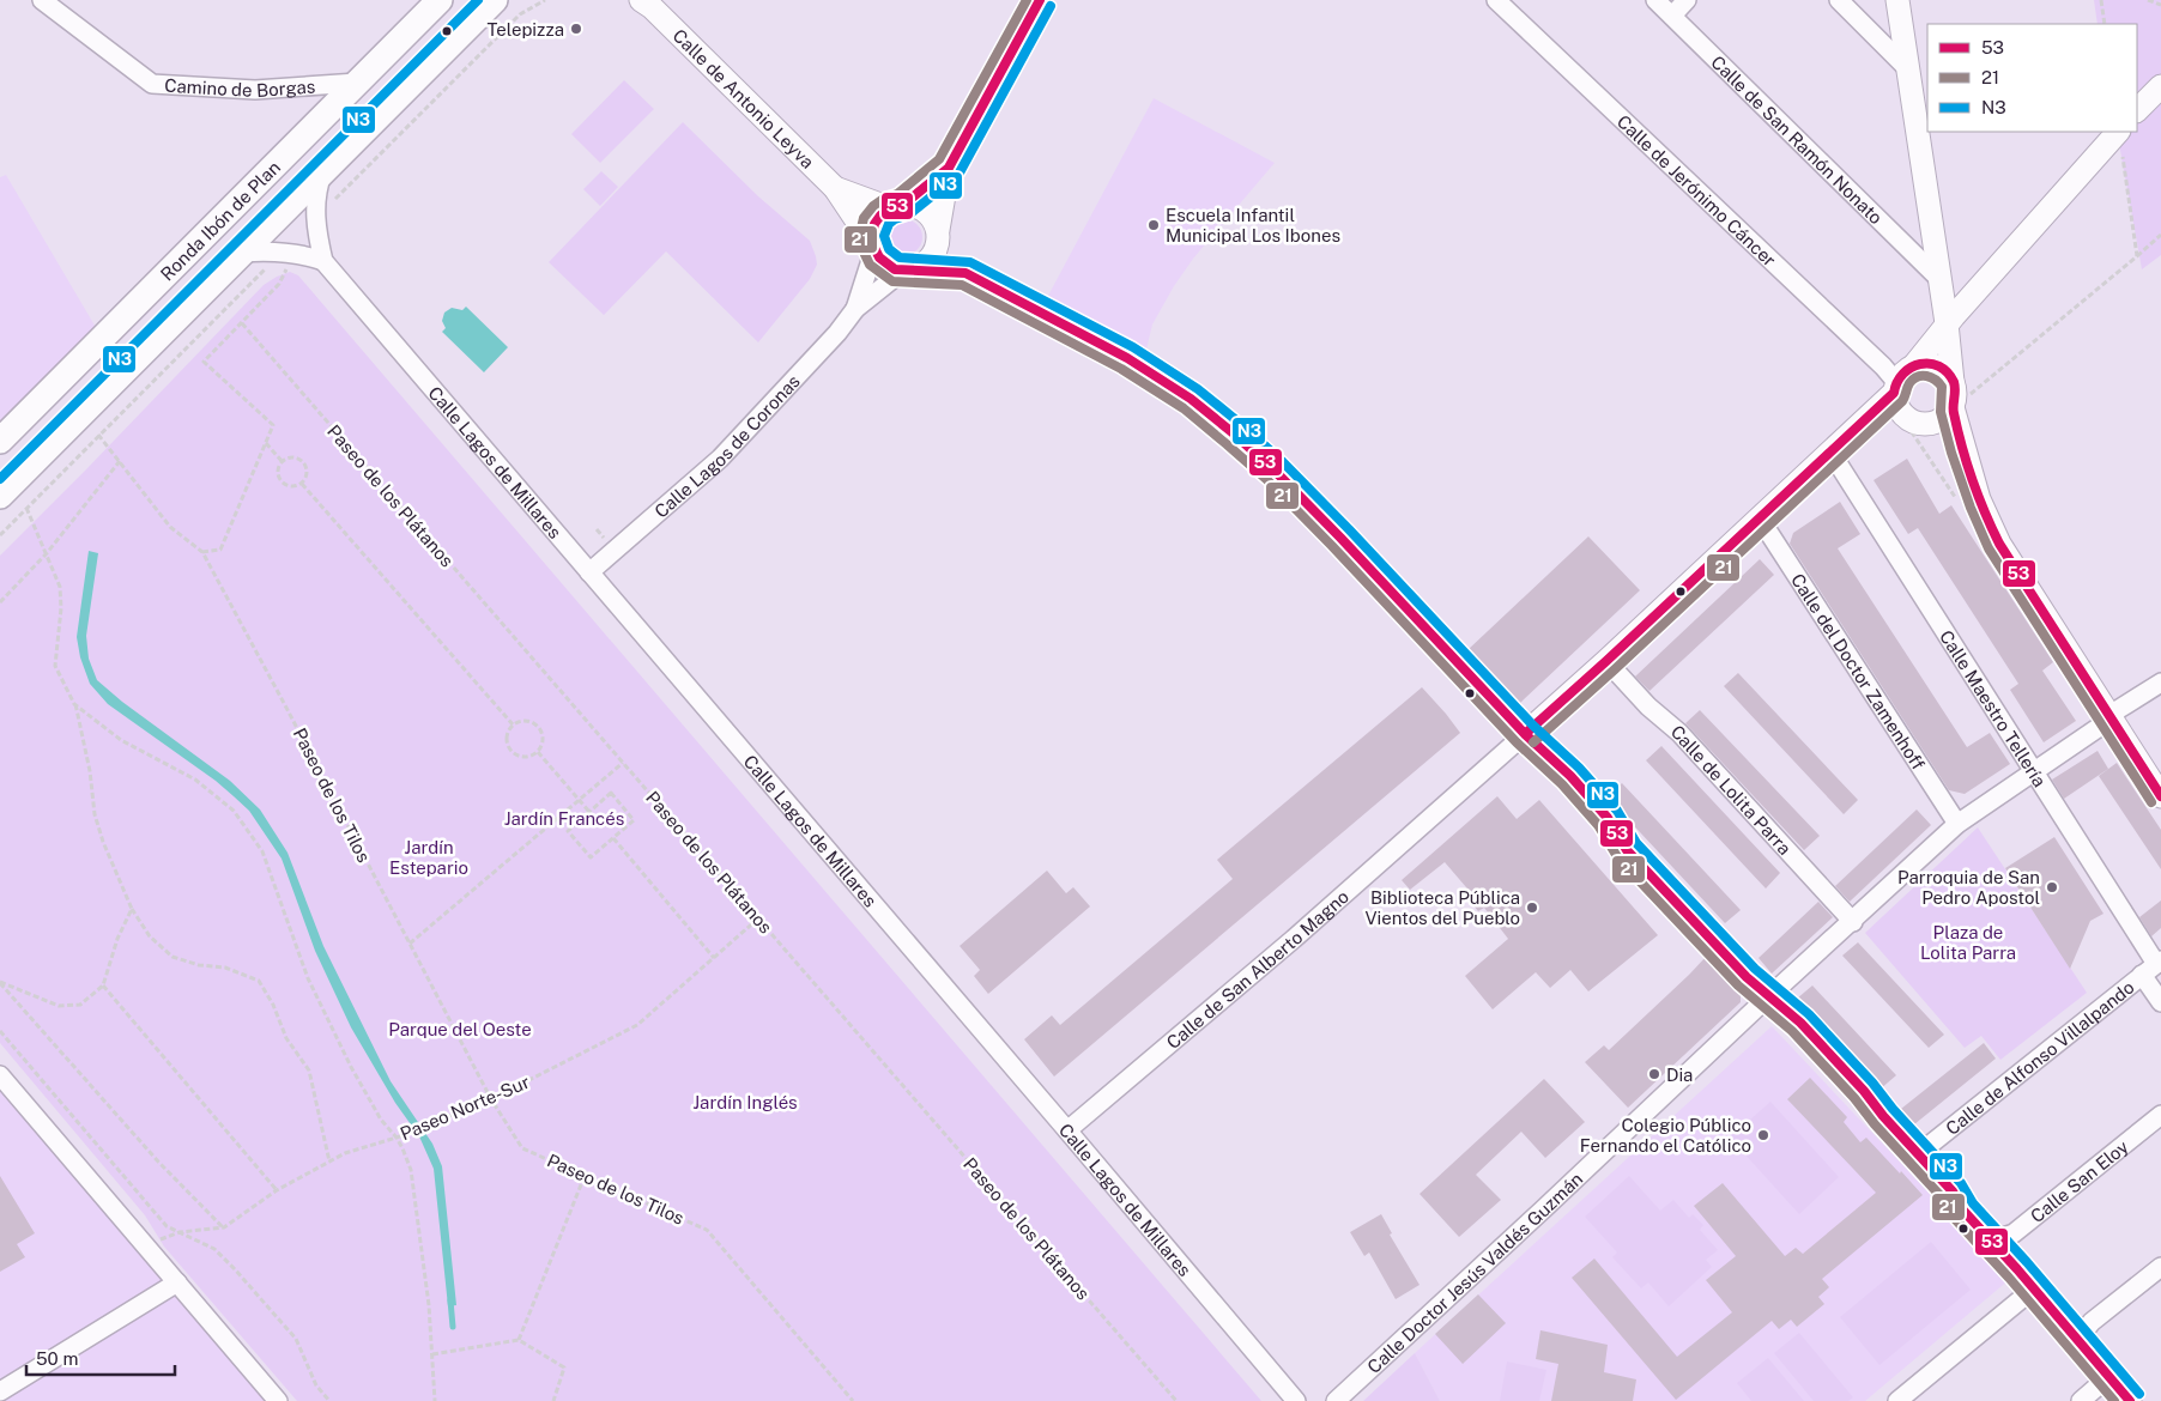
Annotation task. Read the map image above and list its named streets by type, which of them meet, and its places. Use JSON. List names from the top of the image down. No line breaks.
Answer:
{"streets":{"main road":["Ronda Ibón de Plan"],"street":["Camino de Borgas","Calle de Antonio Leyva","Calle de San Ramón Nonato","Calle de Jerónimo Cáncer","Calle Lagos de Coronas","Calle Lagos de Millares","Calle del Doctor Zamenhoff","Calle Maestro Tellería","Calle de Lolita Parra","Calle de San Alberto Magno","Calle de Alfonso Villalpando","Calle San Eloy","Calle Doctor Jesús Valdés Guzmán"],"path":["Paseo de los Plátanos","Paseo de los Tilos","Paseo Norte-Sur"]},"crossings":[["Camino de Borgas","Ronda Ibón de Plan"],["Calle de Antonio Leyva","Calle Lagos de Coronas"],["Calle de Jerónimo Cáncer","Calle de San Alberto Magno"],["Calle Lagos de Coronas","Calle Lagos de Millares"],["Calle Lagos de Millares","Calle de San Alberto Magno"],["Paseo de los Plátanos","Paseo Norte-Sur"],["Calle del Doctor Zamenhoff","Calle de San Alberto Magno"],["Calle del Doctor Zamenhoff","Calle Doctor Jesús Valdés Guzmán"],["Calle Maestro Tellería","Calle de San Alberto Magno"],["Calle Maestro Tellería","Calle de Alfonso Villalpando"],["Calle Maestro Tellería","Calle Doctor Jesús Valdés Guzmán"],["Calle de Lolita Parra","Calle de San Alberto Magno"],["Calle de Lolita Parra","Calle Doctor Jesús Valdés Guzmán"],["Paseo de los Tilos","Paseo Norte-Sur"]],"parks":["Jardín Francés","Jardín Estepario","Plaza de Lolita Parra","Parque del Oeste","Jardín Inglés"],"places":["Telepizza","Escuela Infantil Municipal Los Ibones","Parroquia de San Pedro Apostol","Biblioteca Pública Vientos del Pueblo","Dia","Colegio Público Fernando el Católico"],"lines":["transit line 53","transit line 21","transit line N3"],"legend":["53","21","N3"],"scale_bar":"50 m"}
